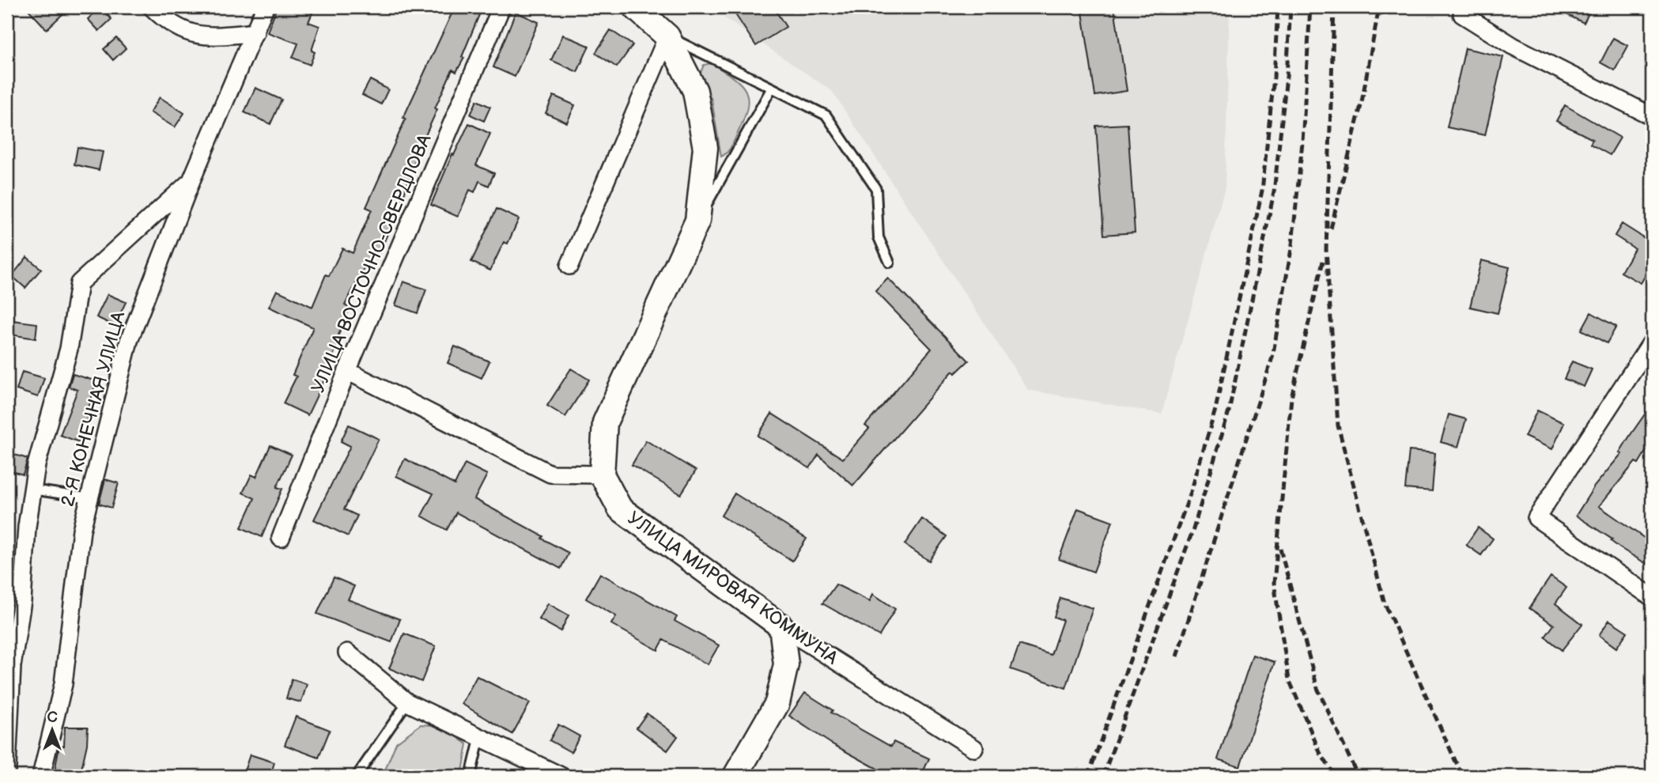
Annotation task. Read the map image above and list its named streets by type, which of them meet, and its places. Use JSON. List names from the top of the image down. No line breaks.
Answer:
{"streets":{"main road":["УЛИЦА МИРОВАЯ КОММУНА"],"street":["УЛИЦА ВОСТОЧНО-СВЕРДЛОВА","2-Я КОНЕЧНАЯ УЛИЦА"]},"north":"top"}
